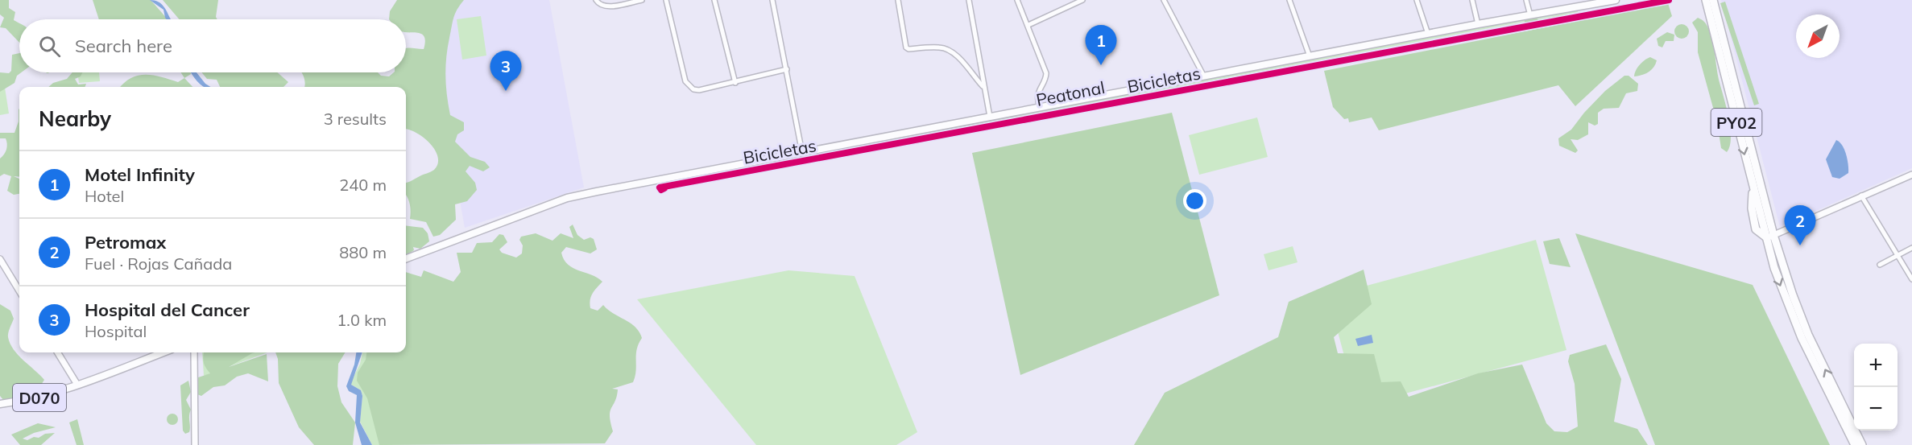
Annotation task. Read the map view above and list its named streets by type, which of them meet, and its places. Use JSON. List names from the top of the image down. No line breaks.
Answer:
{"streets":{"highway":["PY02"],"main road":["D070"],"cycle path":["Bicicletas"]},"north":"bottom left","page":{"search":"Search here","pins":["1","3","2"],"heading":["Nearby","3 results"],"list":[{"mark":"1","name":"Motel Infinity","note":"Hotel","value":"240 m"},{"mark":"2","name":"Petromax","note":"Fuel · Rojas Cañada","value":"880 m"},{"mark":"3","name":"Hospital del Cancer","note":"Hospital","value":"1.0 km"}],"map_buttons":["+","−"]}}
